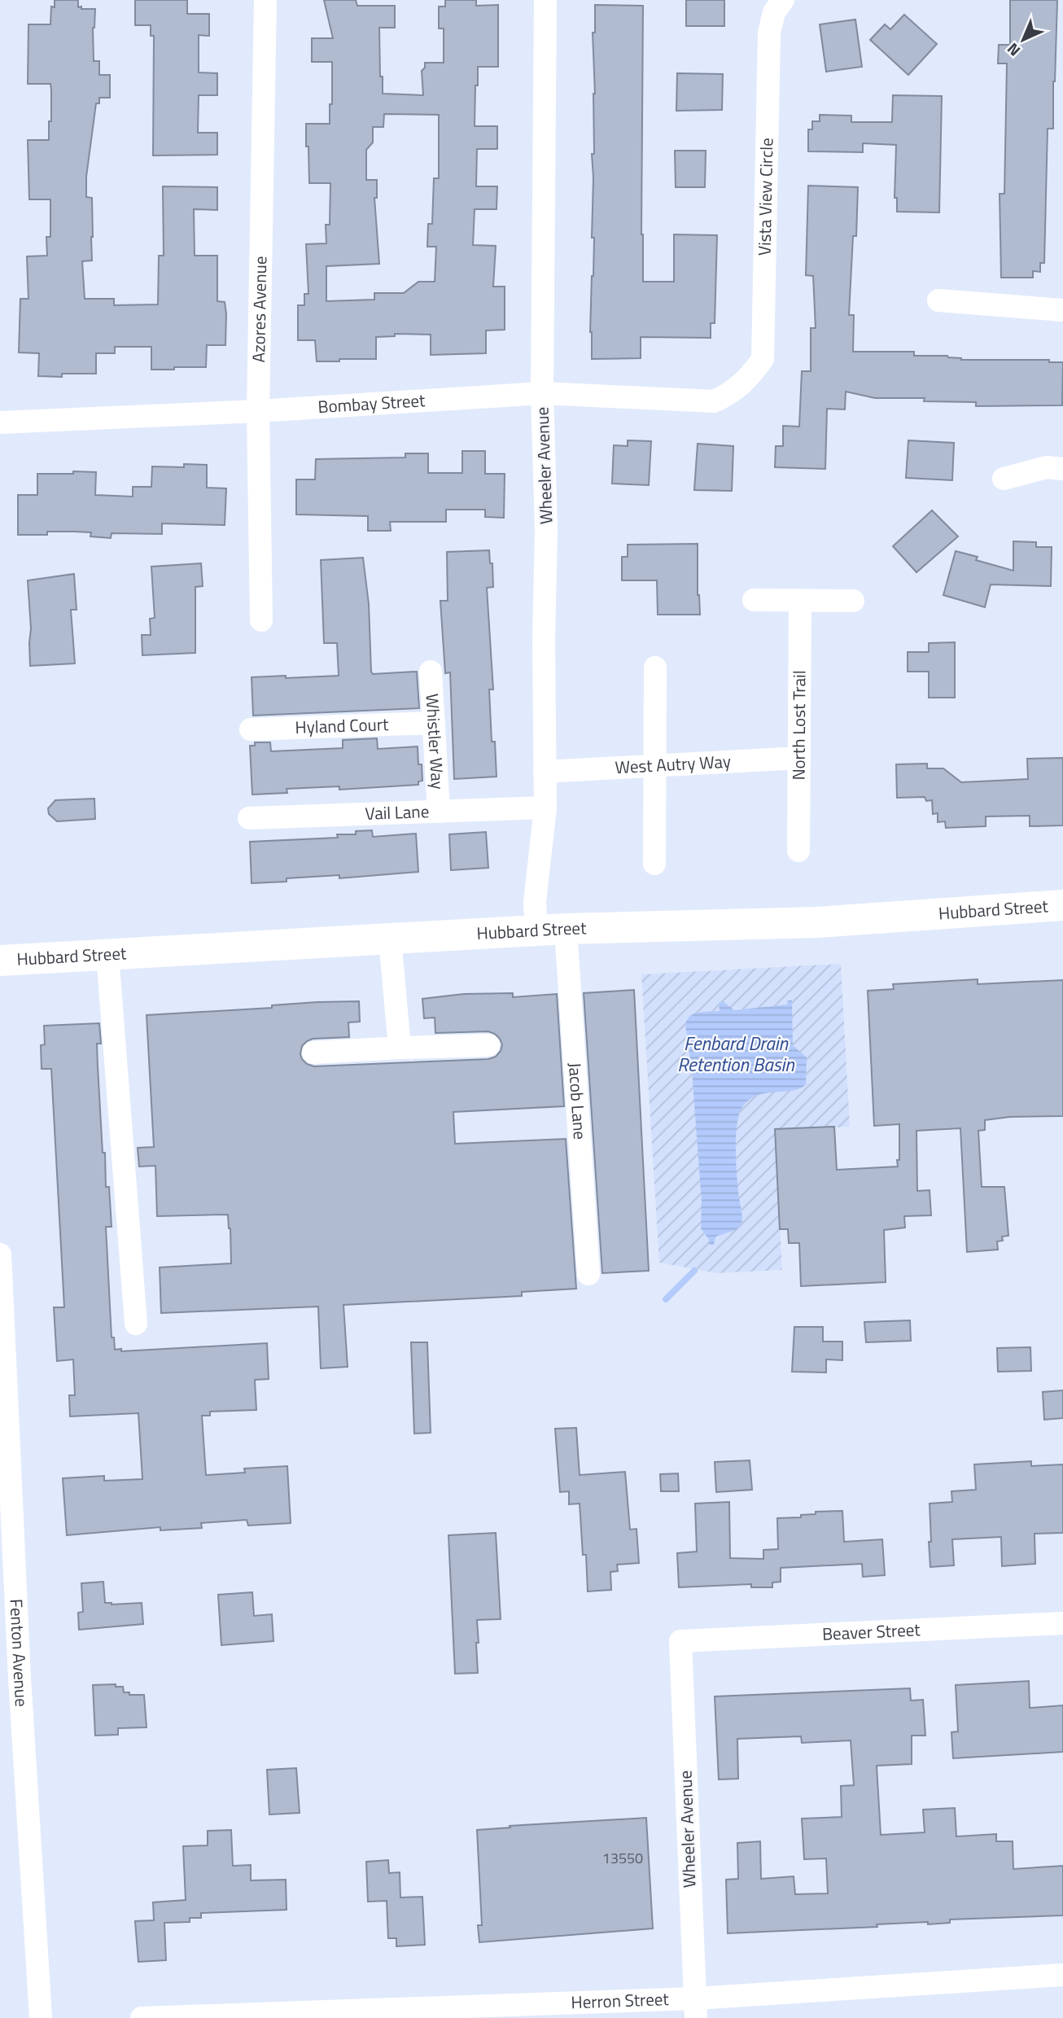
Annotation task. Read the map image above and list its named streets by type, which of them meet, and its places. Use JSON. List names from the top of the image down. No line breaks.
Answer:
{"streets":{"main road":["Hubbard Street"],"street":["Vista View Circle","Azores Avenue","Bombay Street","Wheeler Avenue","North Lost Trail","Hyland Court","Whistler Way","West Autry Way","Vail Lane","Jacob Lane","Beaver Street","Fenton Avenue","Herron Street"]},"crossings":[["Vista View Circle","Bombay Street"],["Azores Avenue","Bombay Street"],["Bombay Street","Wheeler Avenue"],["Wheeler Avenue","West Autry Way"],["Wheeler Avenue","Vail Lane"],["Wheeler Avenue","Hubbard Street"],["Wheeler Avenue","Jacob Lane"],["Wheeler Avenue","Beaver Street"],["Wheeler Avenue","Herron Street"],["North Lost Trail","West Autry Way"],["Hyland Court","Whistler Way"],["Whistler Way","Vail Lane"],["Hubbard Street","Jacob Lane"]],"water":["Fenbard Drain Retention Basin"],"house_numbers":["13550"],"north":"bottom left"}
